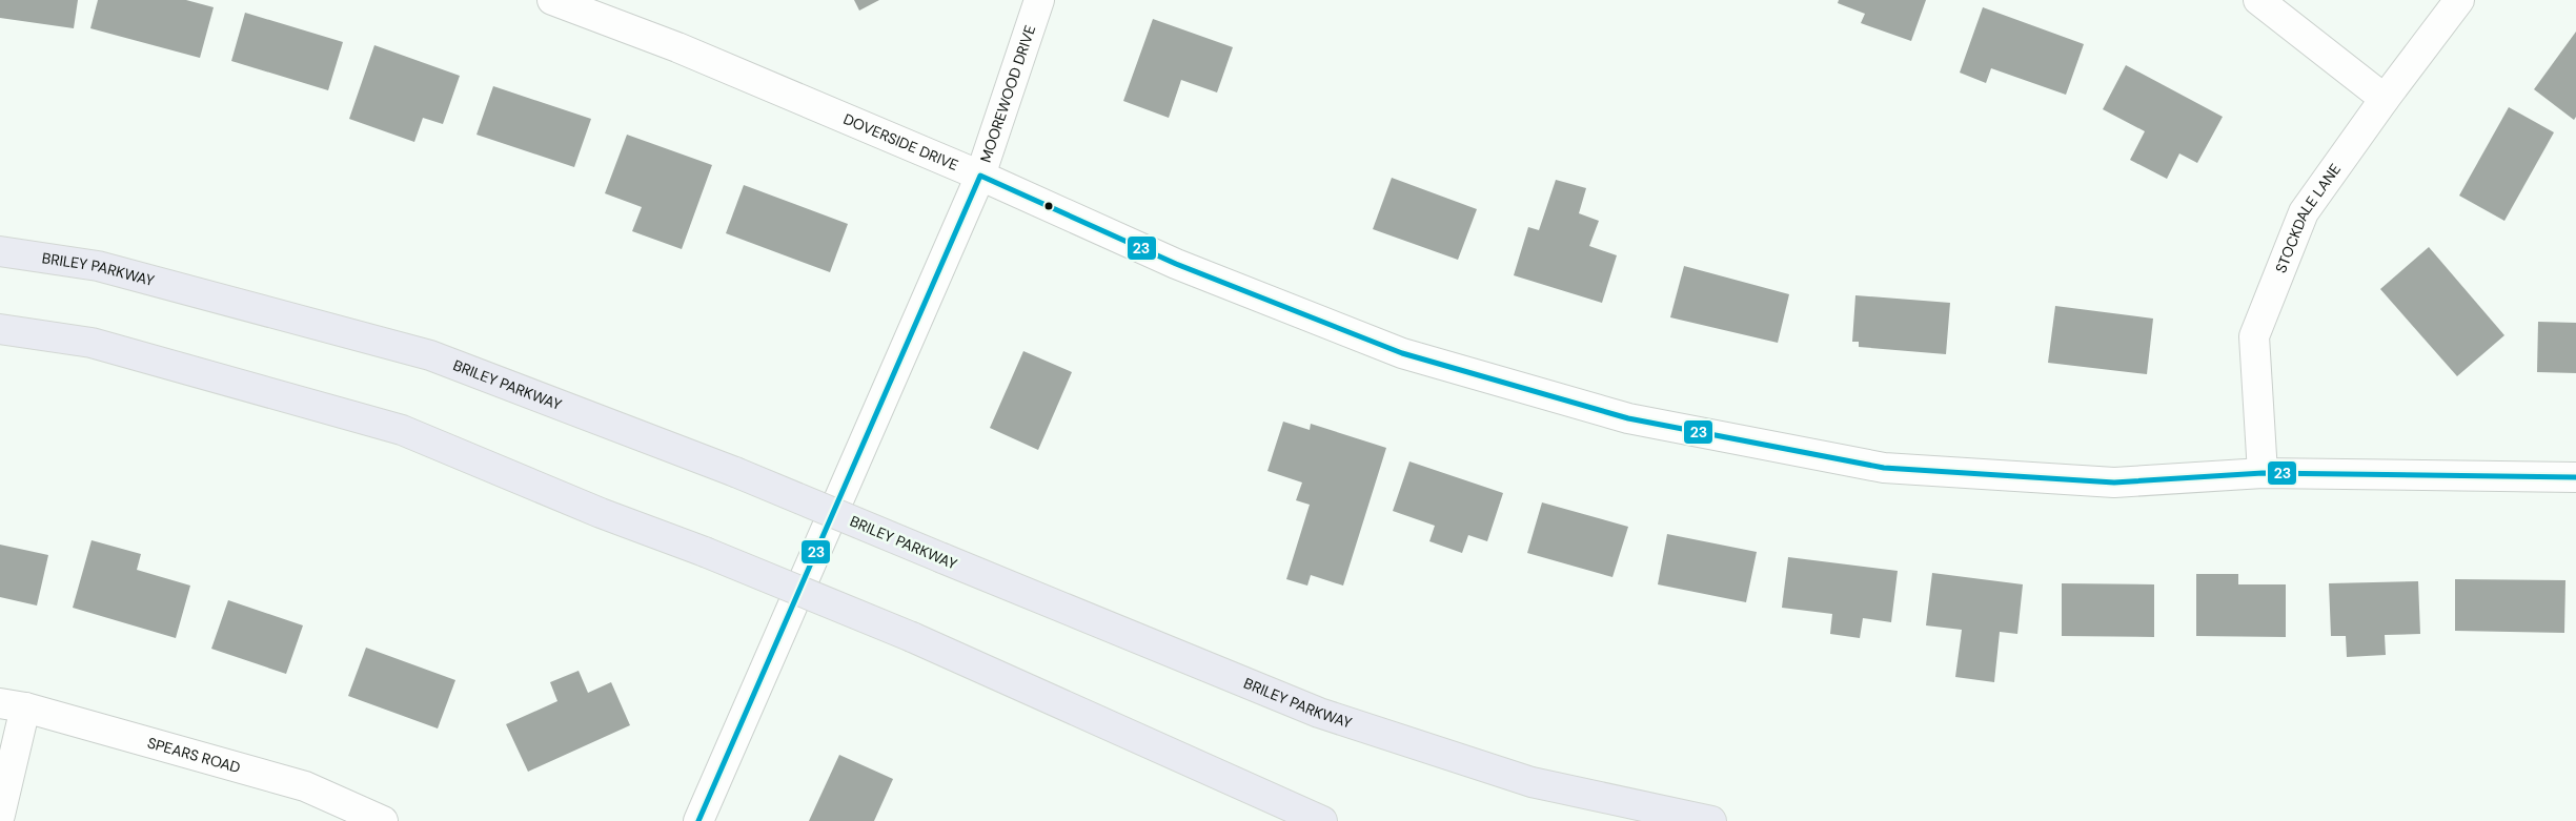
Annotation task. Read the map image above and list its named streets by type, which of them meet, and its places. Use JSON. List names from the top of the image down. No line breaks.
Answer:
{"streets":{"highway":["BRILEY PARKWAY"],"street":["MOOREWOOD DRIVE","DOVERSIDE DRIVE","STOCKDALE LANE","SPEARS ROAD"]},"crossings":[["MOOREWOOD DRIVE","DOVERSIDE DRIVE"],["DOVERSIDE DRIVE","STOCKDALE LANE"]],"lines":["transit line 23"]}
